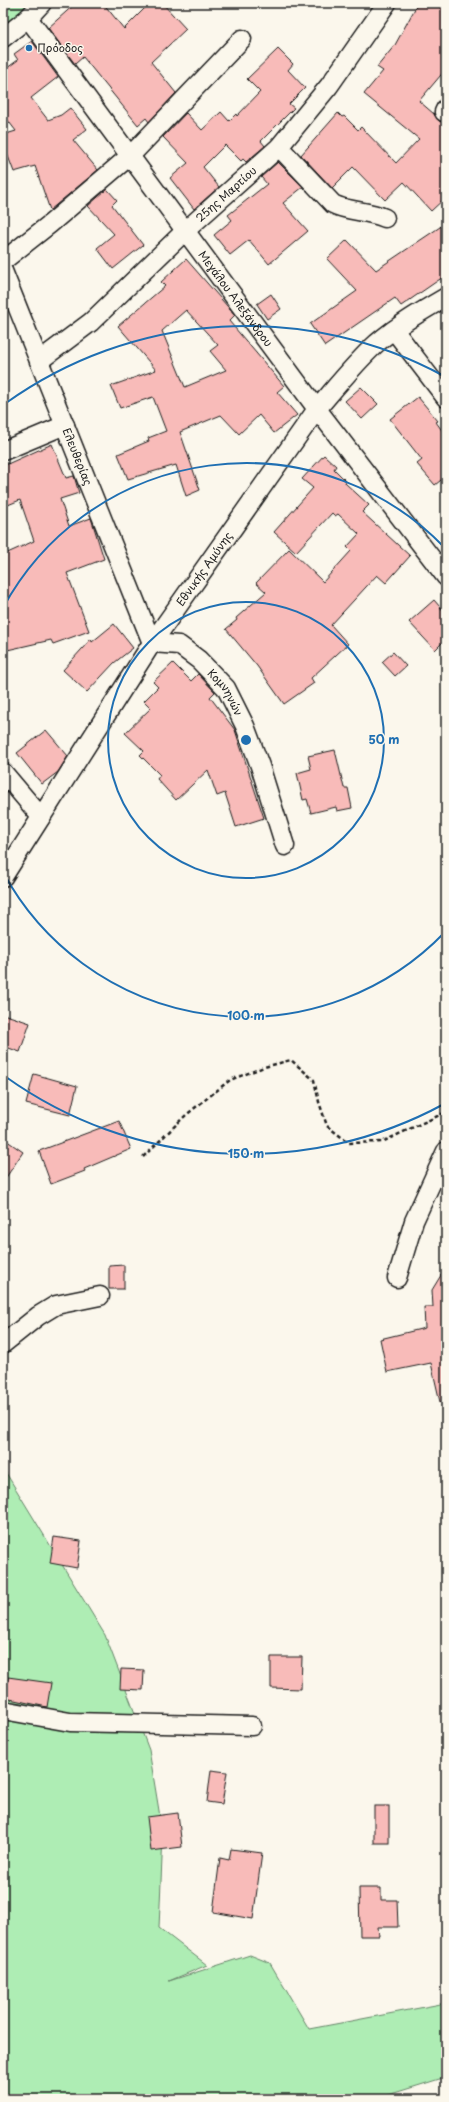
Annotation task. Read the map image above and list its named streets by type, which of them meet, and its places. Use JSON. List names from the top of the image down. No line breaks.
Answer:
{"streets":{"street":["25ης Μαρτίου","Μεγάλου Αλεξάνδρου","Ελευθερίας","Εθνικής Αμύνης","Κομνηνών"]},"crossings":[["25ης Μαρτίου","Μεγάλου Αλεξάνδρου"],["25ης Μαρτίου","Ελευθερίας"],["Μεγάλου Αλεξάνδρου","Εθνικής Αμύνης"],["Ελευθερίας","Εθνικής Αμύνης"],["Ελευθερίας","Κομνηνών"],["Εθνικής Αμύνης","Κομνηνών"]],"places":["Πρόοδος"],"rings":["50 m","100 m","150 m"]}
